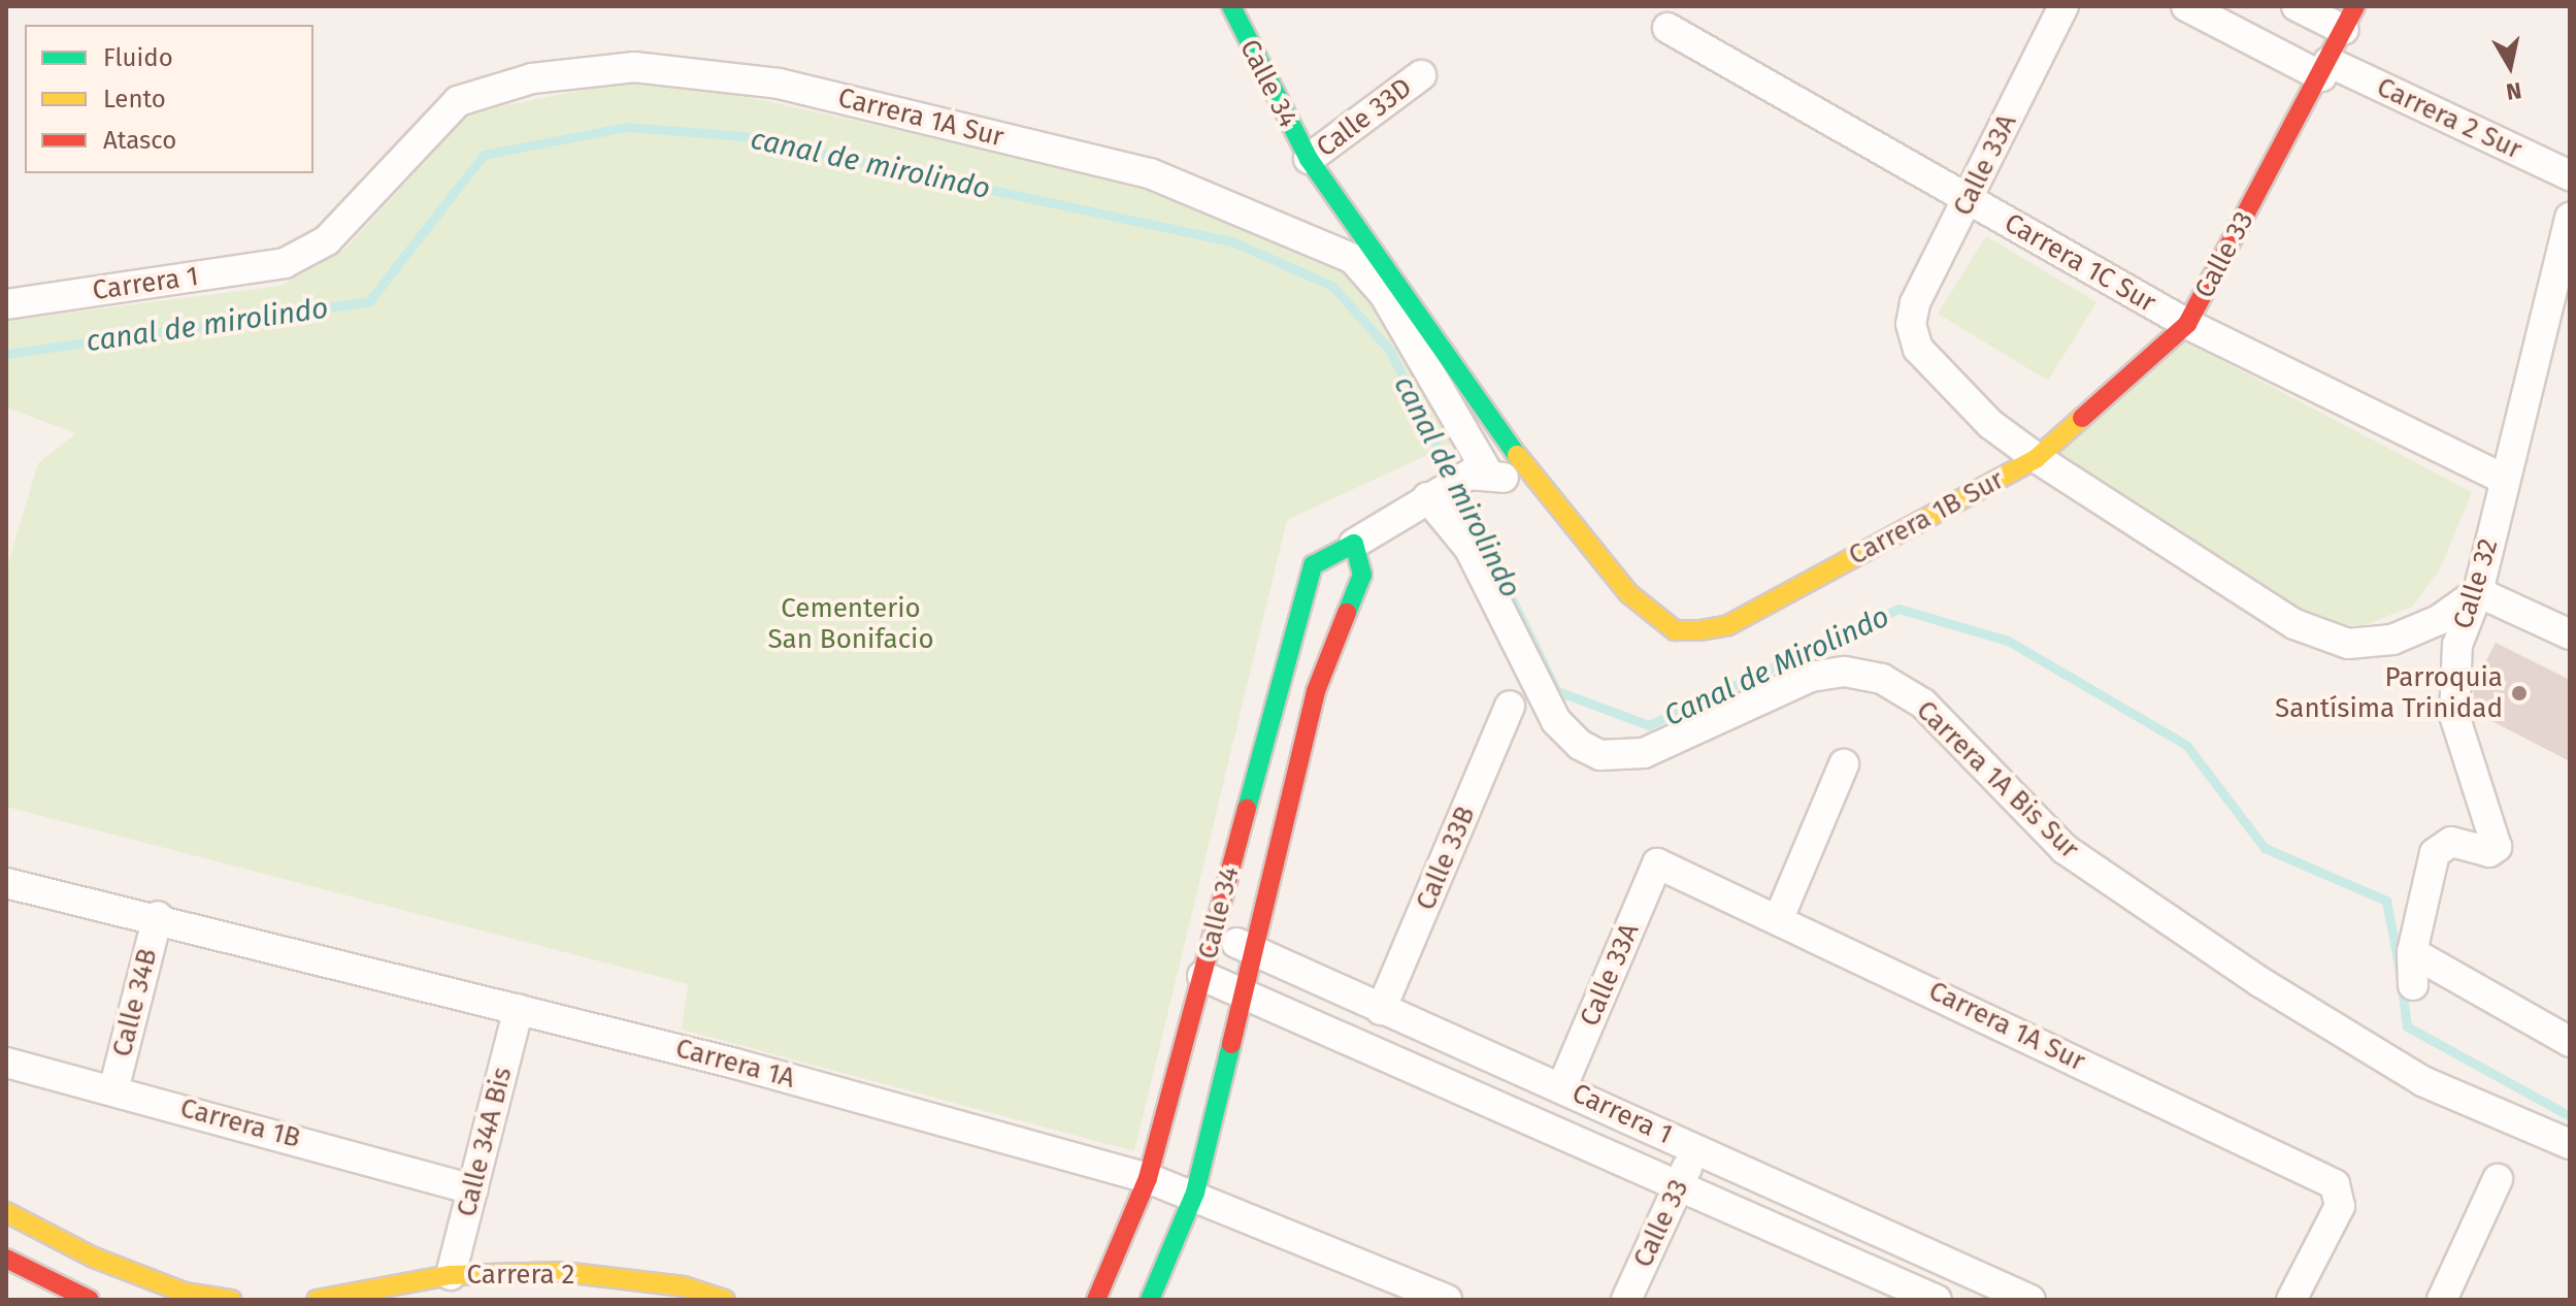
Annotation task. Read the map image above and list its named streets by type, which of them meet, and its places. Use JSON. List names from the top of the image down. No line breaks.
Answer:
{"streets":{"street":["Calle 34","Carrera 1A Sur","Calle 33D","Carrera 2 Sur","Calle 33A","Calle 33","Carrera 1C Sur","Carrera 1","Carrera 1B Sur","Calle 32","Carrera 1A Bis Sur","Calle 33B","Calle 34B","Carrera 1A","Carrera 1B","Calle 34A Bis","Carrera 2"]},"crossings":[["Calle 34","Carrera 1A Sur"],["Calle 34","Calle 33D"],["Calle 34","Carrera 1"],["Calle 34","Carrera 1B Sur"],["Calle 34","Carrera 1A Bis Sur"],["Calle 34","Carrera 1A"],["Carrera 1A Sur","Calle 33A"],["Carrera 1A Sur","Carrera 1"],["Carrera 2 Sur","Calle 33"],["Calle 33A","Calle 33"],["Calle 33A","Carrera 1C Sur"],["Calle 33A","Carrera 1"],["Calle 33A","Carrera 1B Sur"],["Calle 33","Carrera 1C Sur"],["Calle 33","Carrera 1"],["Calle 33","Carrera 1B Sur"],["Carrera 1C Sur","Calle 32"],["Carrera 1","Calle 33B"],["Calle 34B","Carrera 1A"],["Calle 34B","Carrera 1B"],["Carrera 1A","Calle 34A Bis"],["Carrera 1B","Calle 34A Bis"],["Calle 34A Bis","Carrera 2"]],"water":["canal de mirolindo","Canal de Mirolindo"],"parks":["Cementerio San Bonifacio"],"places":["Parroquia Santísima Trinidad"],"legend":["Fluido","Lento","Atasco"],"north":"bottom"}
